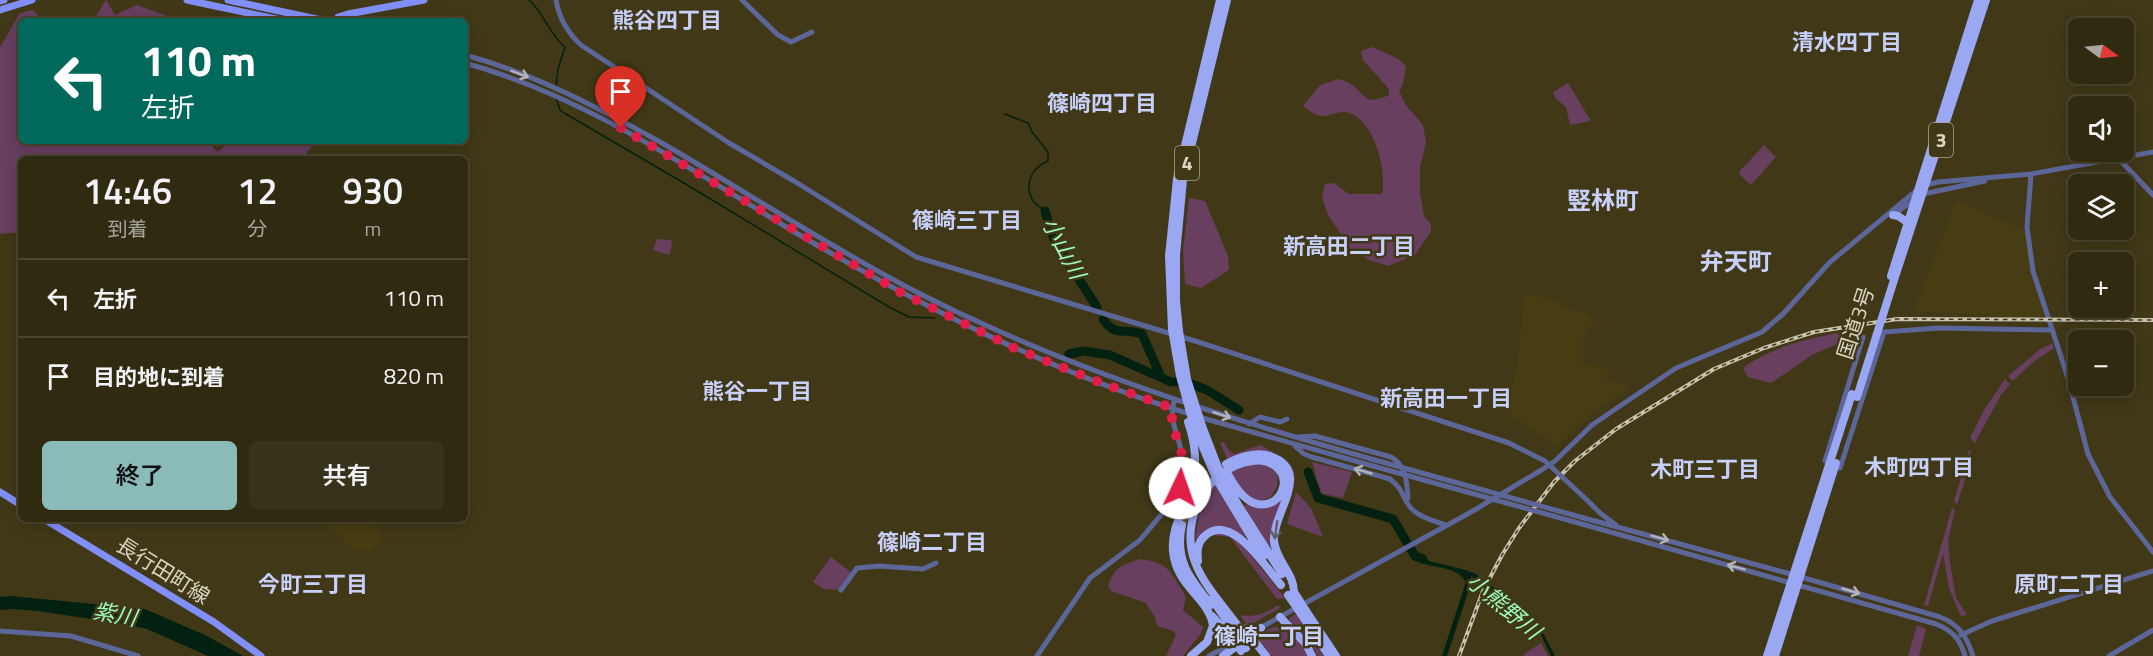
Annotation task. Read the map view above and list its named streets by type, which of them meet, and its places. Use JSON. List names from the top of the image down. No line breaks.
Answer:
{"streets":{"highway":["3","4","国道3号"],"main road":["長行田町線"]},"districts":["熊谷四丁目","清水四丁目","篠崎四丁目","竪林町","篠崎三丁目","新高田二丁目","弁天町","熊谷一丁目","新高田一丁目","木町四丁目","木町三丁目","篠崎二丁目","今町三丁目","原町二丁目","篠崎一丁目"],"water":["小山川","小熊野川","紫川"],"north":"right","page":{"map_buttons":["+","−"],"turn":["110 m","左折"],"eta":["14:46","到着","12","分","930","m"],"list":[{"name":"左折","value":"110 m"},{"name":"目的地に到着","value":"820 m"}],"buttons":["終了","共有"]}}
